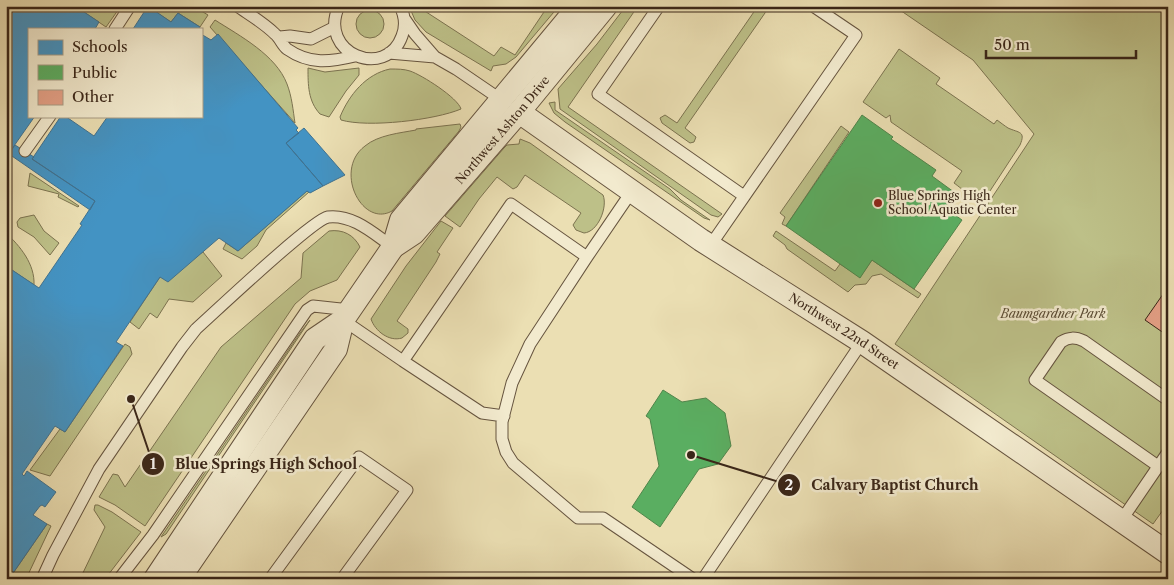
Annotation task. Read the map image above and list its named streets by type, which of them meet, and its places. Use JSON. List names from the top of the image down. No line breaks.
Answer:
{"streets":{"street":["Northwest Ashton Drive","Northwest 22nd Street"]},"crossings":[["Northwest Ashton Drive","Northwest 22nd Street"]],"parks":["Baumgardner Park"],"places":["Blue Springs High School Aquatic Center","Blue Springs High School","Calvary Baptist Church"],"legend":["Schools","Public","Other"],"scale_bar":"50 m"}
